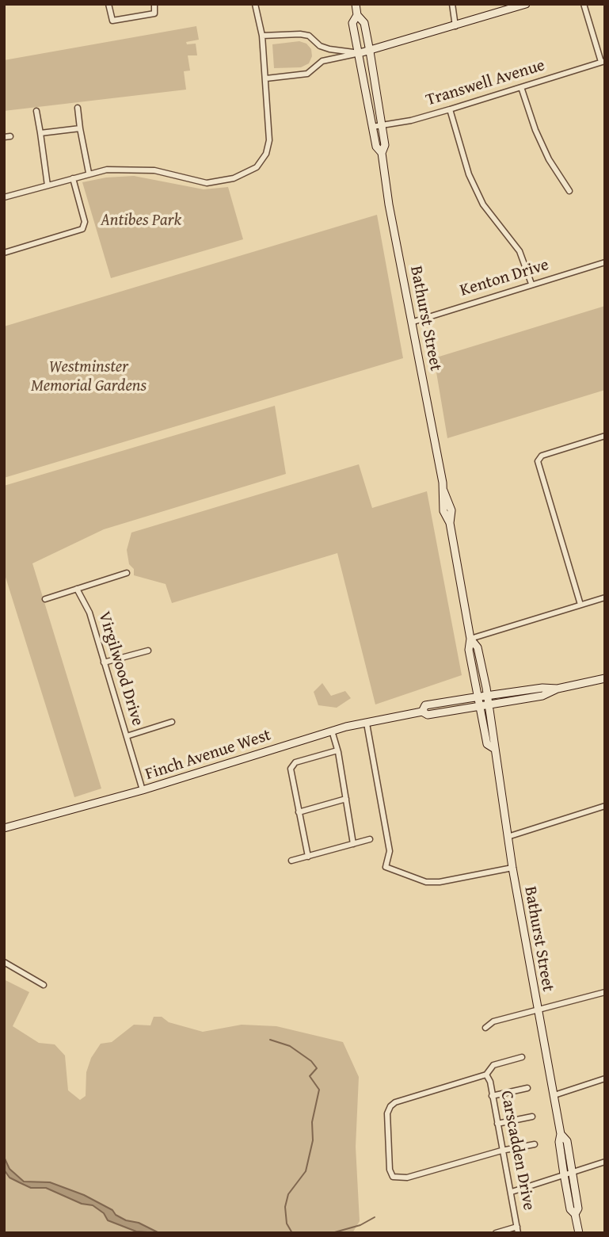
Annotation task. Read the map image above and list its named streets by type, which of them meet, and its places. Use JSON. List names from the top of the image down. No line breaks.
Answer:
{"streets":{"main road":["Bathurst Street","Finch Avenue West"],"street":["Transwell Avenue","Kenton Drive","Virgilwood Drive","Carscadden Drive"]},"crossings":[["Transwell Avenue","Bathurst Street"],["Kenton Drive","Bathurst Street"],["Bathurst Street","Finch Avenue West"],["Virgilwood Drive","Finch Avenue West"]],"parks":["Antibes Park","Westminster Memorial Gardens"]}
